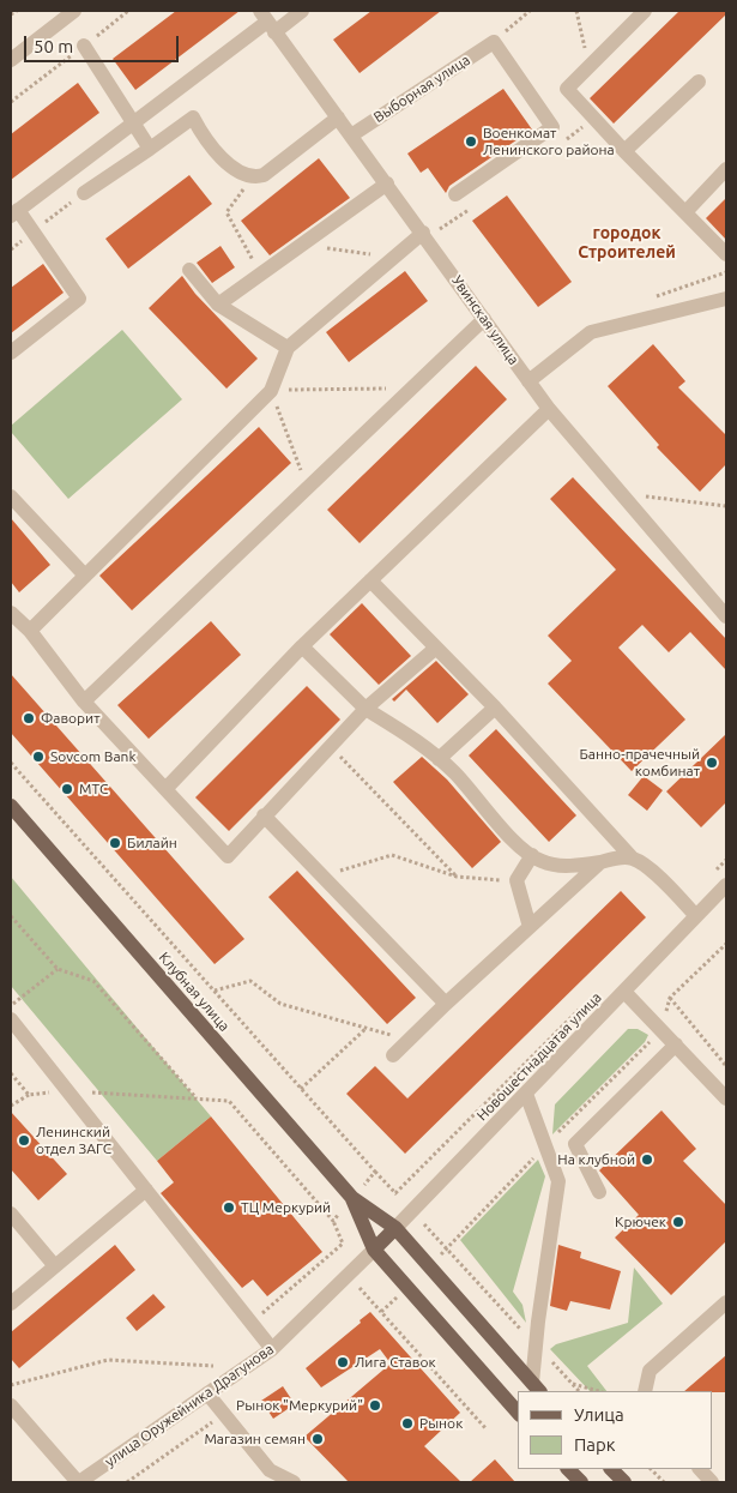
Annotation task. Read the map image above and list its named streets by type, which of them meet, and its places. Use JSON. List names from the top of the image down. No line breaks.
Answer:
{"streets":{"main road":["Клубная улица","Новошестнадцатая улица"],"street":["Выборная улица","Увинская улица","улица Оружейника Драгунова"]},"crossings":[["Выборная улица","Увинская улица"],["Клубная улица","Новошестнадцатая улица"],["Клубная улица","улица Оружейника Драгунова"],["Новошестнадцатая улица","улица Оружейника Драгунова"]],"districts":["городок Строителей"],"places":["Военкомат Ленинского района","Фаворит","Sovcom Bank","Банно-прачечный комбинат","МТС","Билайн","Ленинский отдел ЗАГС","На клубной","ТЦ Меркурий","Крючек","Лига Ставок","Рынок \"Меркурий\"","Рынок","Магазин семян"],"legend":["Улица","Парк"],"scale_bar":"50 m"}
